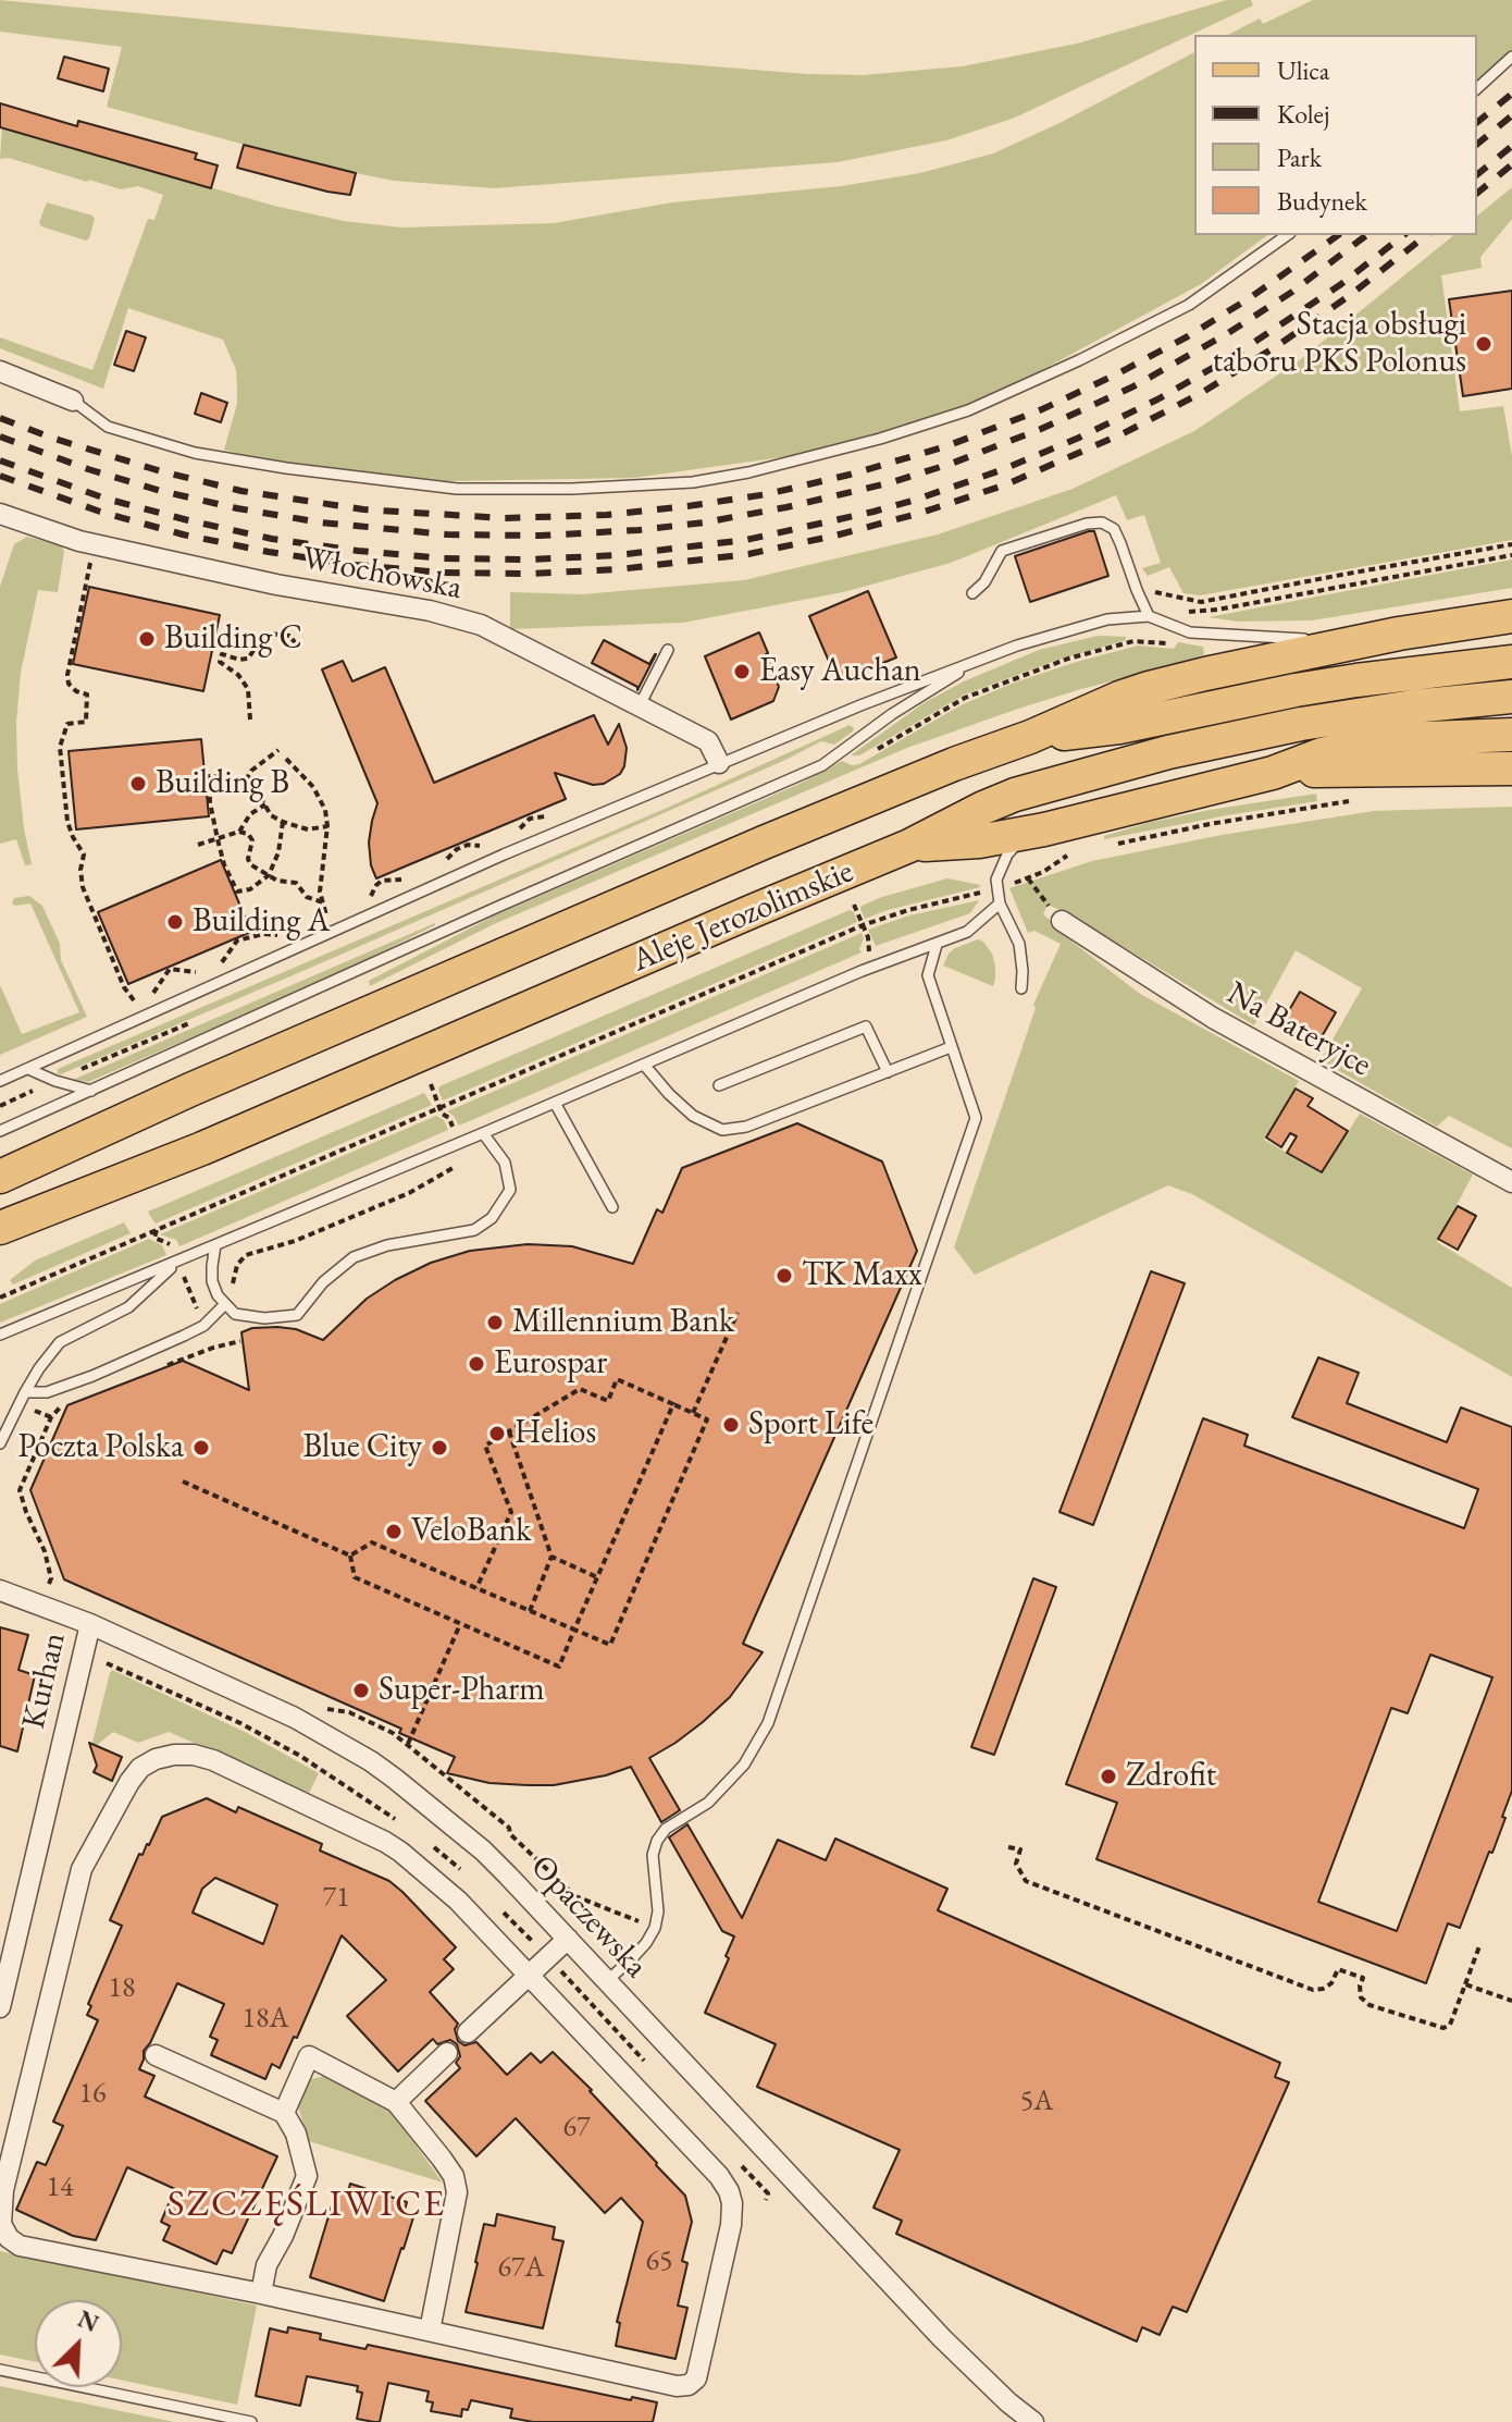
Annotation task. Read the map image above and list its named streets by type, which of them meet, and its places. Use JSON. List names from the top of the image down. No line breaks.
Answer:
{"streets":{"main road":["Aleje Jerozolimskie"],"street":["Włochowska","Na Bateryjce","Kurhan","Opaczewska"]},"crossings":[["Kurhan","Opaczewska"]],"districts":["SZCZĘŚLIWICE"],"places":["Stacja obsługi taboru PKS Polonus","Building C","Easy Auchan","Building B","Building A","TK Maxx","Millennium Bank","Eurospar","Sport Life","Helios","Poczta Polska","Blue City","VeloBank","Super-Pharm","Zdrofit"],"house_numbers":["71","18","18A","16","5A","67","14","65","67A"],"legend":["Ulica","Kolej","Park","Budynek"],"north":"top right"}
